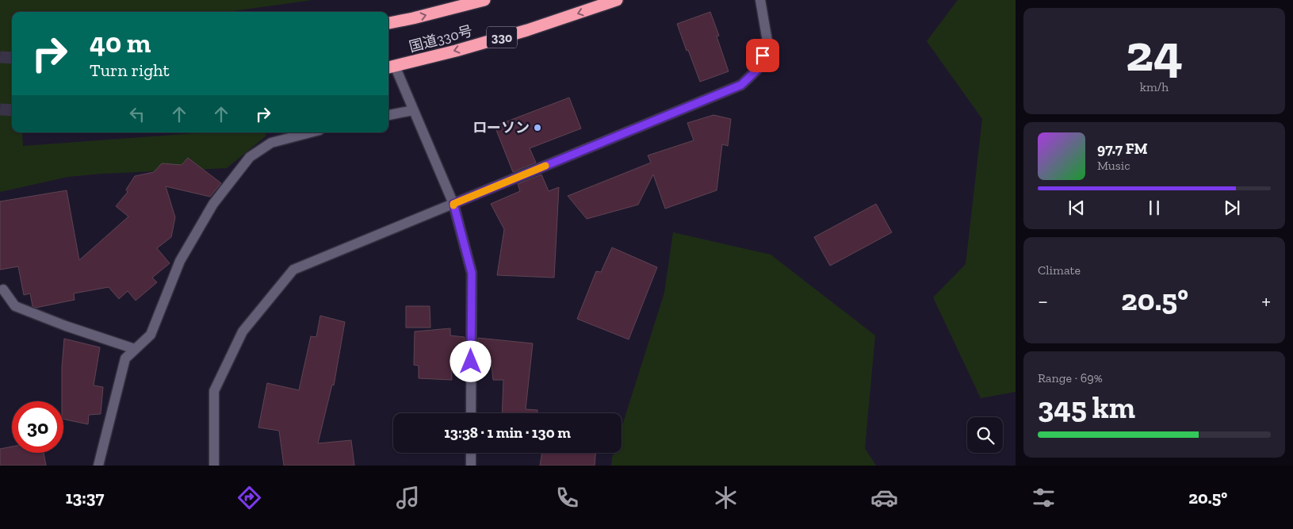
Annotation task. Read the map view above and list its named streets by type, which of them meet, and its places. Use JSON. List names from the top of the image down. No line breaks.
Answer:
{"streets":{"highway":["330","国道330号"]},"places":["ローソン"],"page":{"tile":[["24","km/h"],"Climate",["Range · 69%","345 km"]],"turn":["40 m","Turn right"],"song":["97.7 FM","Music"],"heat":["−","20.5°","+"],"limit":"30","trip":"13:38 · 1 min · 130 m","tabs":["13:37","20.5°"]}}
